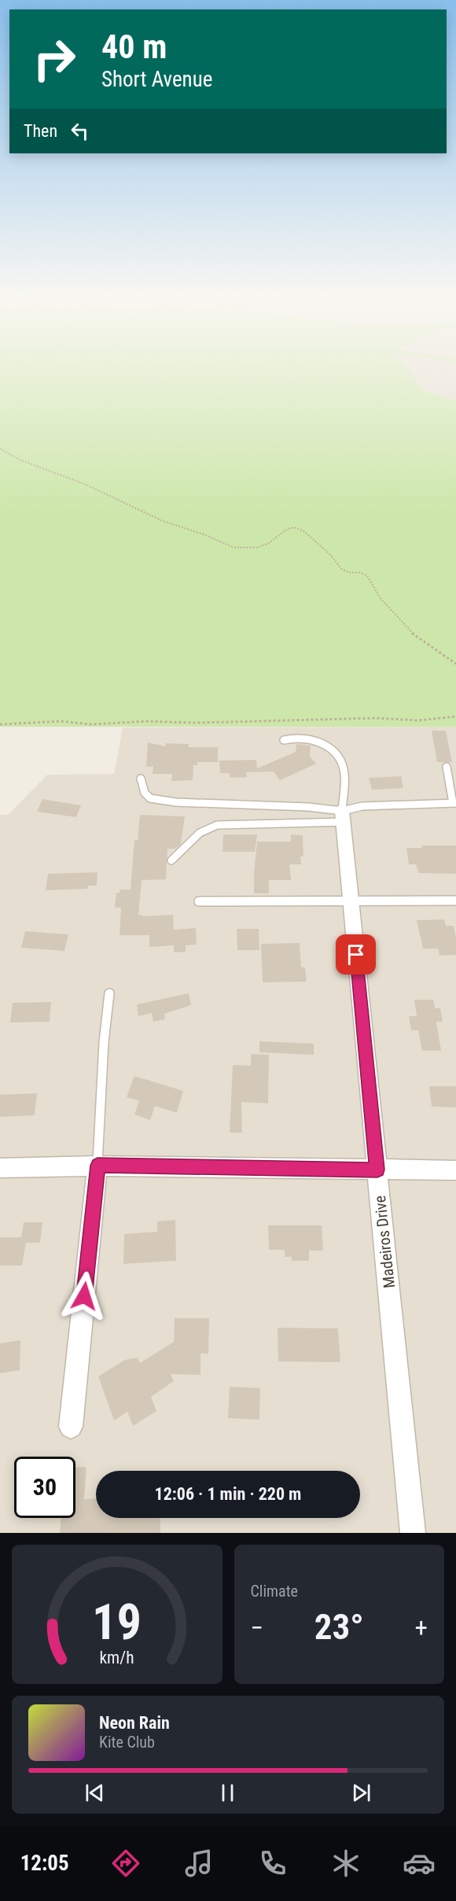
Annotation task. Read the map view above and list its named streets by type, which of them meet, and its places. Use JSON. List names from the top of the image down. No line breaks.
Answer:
{"streets":{"street":["Madeiros Drive"]},"page":{"turn":["40 m","Short Avenue"],"then":"Then","limit":"30","trip":"12:06 · 1 min · 220 m","tile":"Climate","heat":["−","23°","+"],"song":["Neon Rain","Kite Club"],"tabs":"12:05","gauge":["19","km/h"]}}
